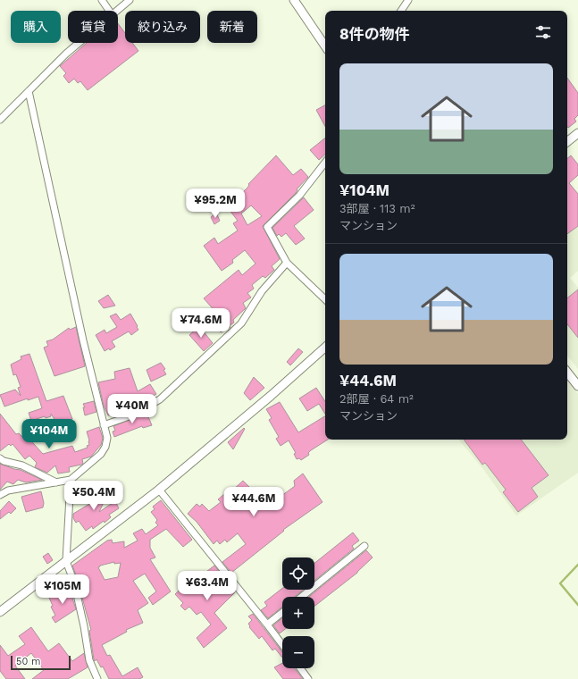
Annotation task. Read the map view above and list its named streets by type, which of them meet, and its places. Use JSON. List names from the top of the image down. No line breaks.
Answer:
{"scale_bar":"50 m","page":{"chip":["購入","賃貸","絞り込み","新着"],"heading":"8件の物件","list":[{"name":"¥104M","note":"3部屋 · 113 m² · マンション"},{"name":"¥44.6M","note":"2部屋 · 64 m² · マンション"}],"price":["¥95.2M","¥74.6M","¥40M","¥104M","¥50.4M","¥44.6M","¥63.4M","¥105M"],"map_buttons":["+","−"],"scale":"50 m"}}
